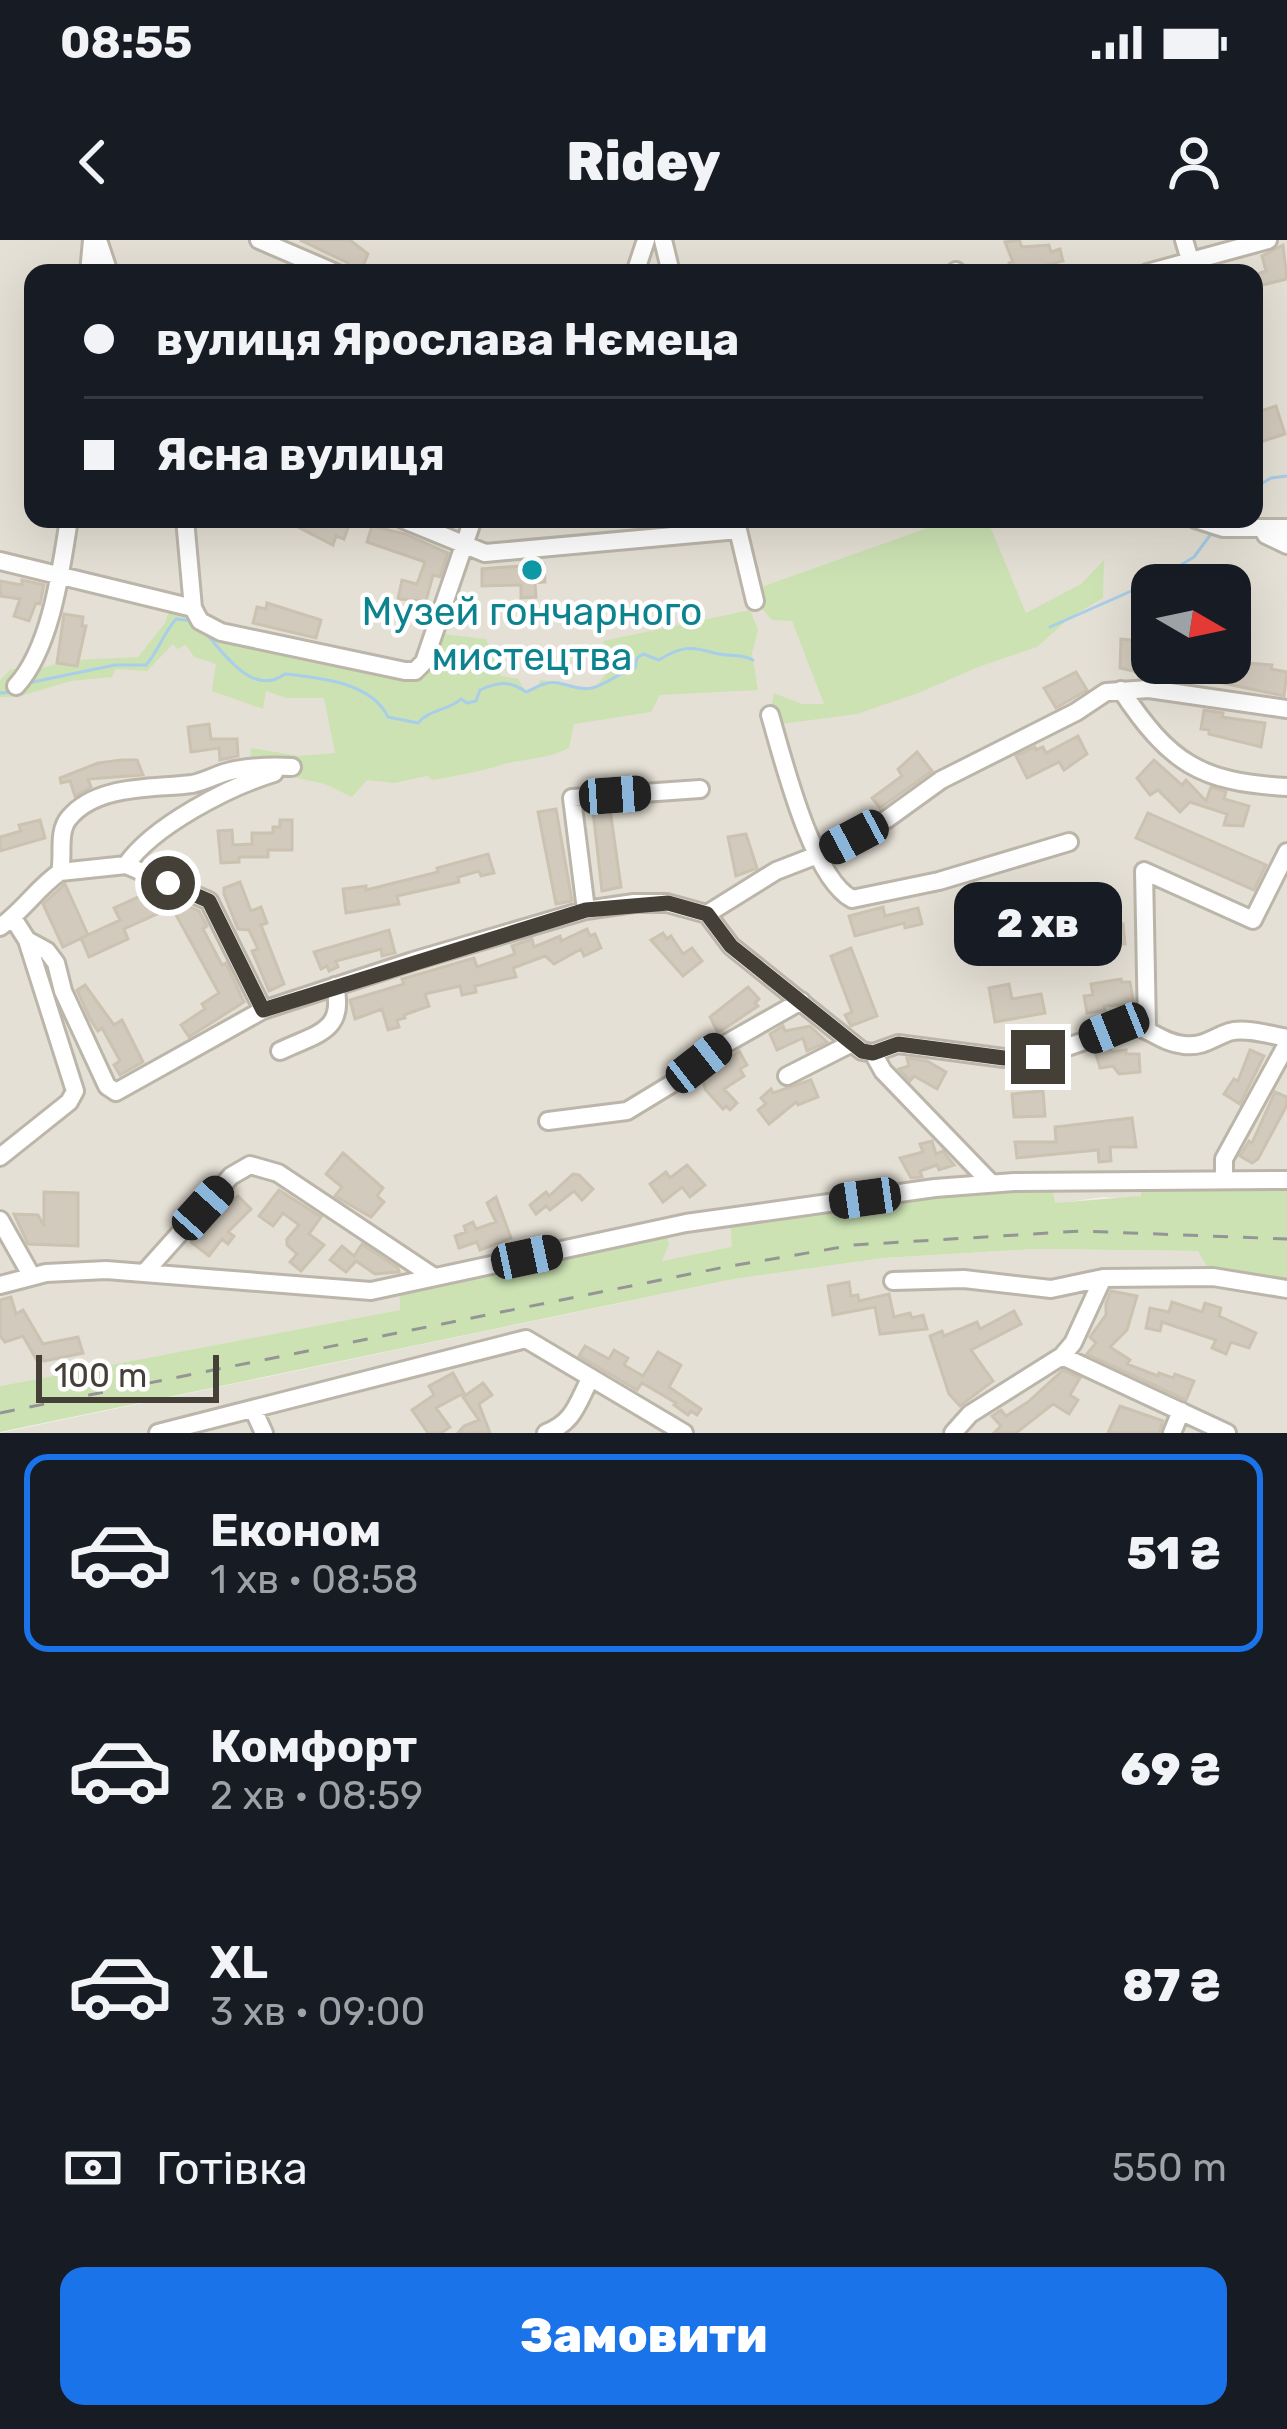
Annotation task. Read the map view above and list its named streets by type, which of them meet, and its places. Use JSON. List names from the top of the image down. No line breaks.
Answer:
{"places":["Музей гончарного мистецтва"],"scale_bar":"100 m","north":"right","page":{"status":"08:55","header":"Ridey","banner":["вулиця Ярослава Нємеца","Ясна вулиця"],"bubble":"2 хв","scale":"100 m","list":[{"name":"Економ","note":"1 хв · 08:58","value":"51 ₴"},{"name":"Комфорт","note":"2 хв · 08:59","value":"69 ₴"},{"name":"XL","note":"3 хв · 09:00","value":"87 ₴"}],"pay":["Готівка","550 m"],"buttons":"Замовити"}}
